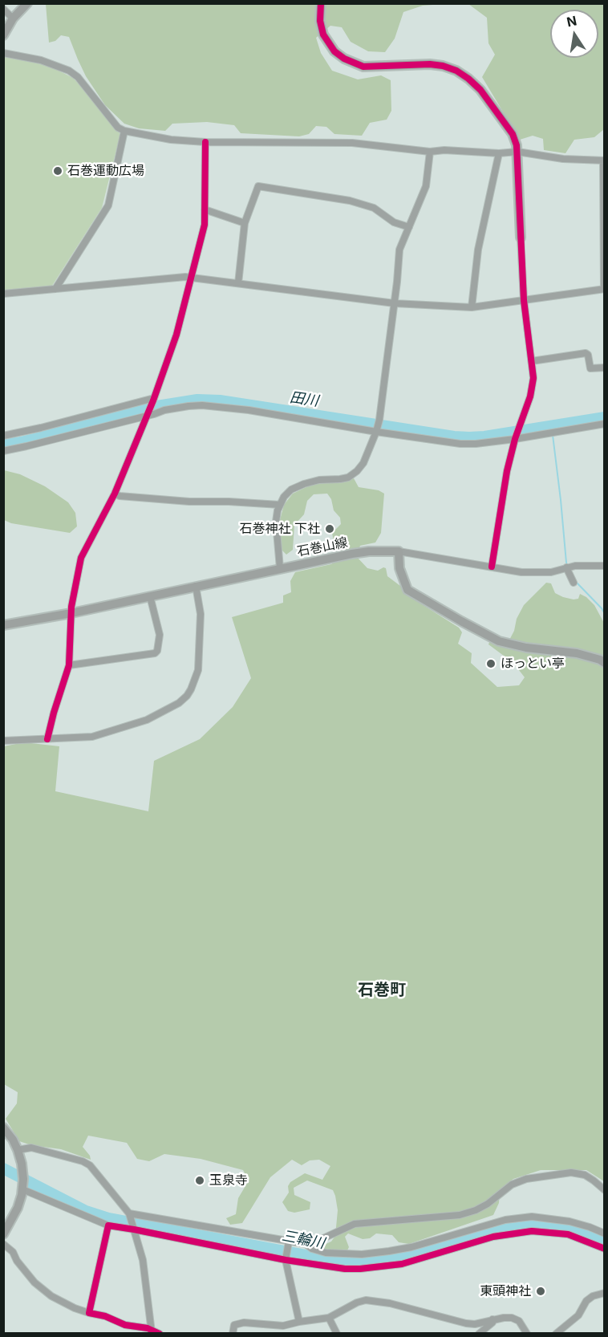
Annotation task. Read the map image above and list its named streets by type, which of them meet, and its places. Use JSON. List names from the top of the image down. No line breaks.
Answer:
{"streets":{"main road":["石巻山線"]},"districts":["石巻町"],"water":["田川","三輪川"],"places":["石巻運動広場","石巻神社 下社","ほっとい亭","玉泉寺","東頭神社"],"north":"top"}
